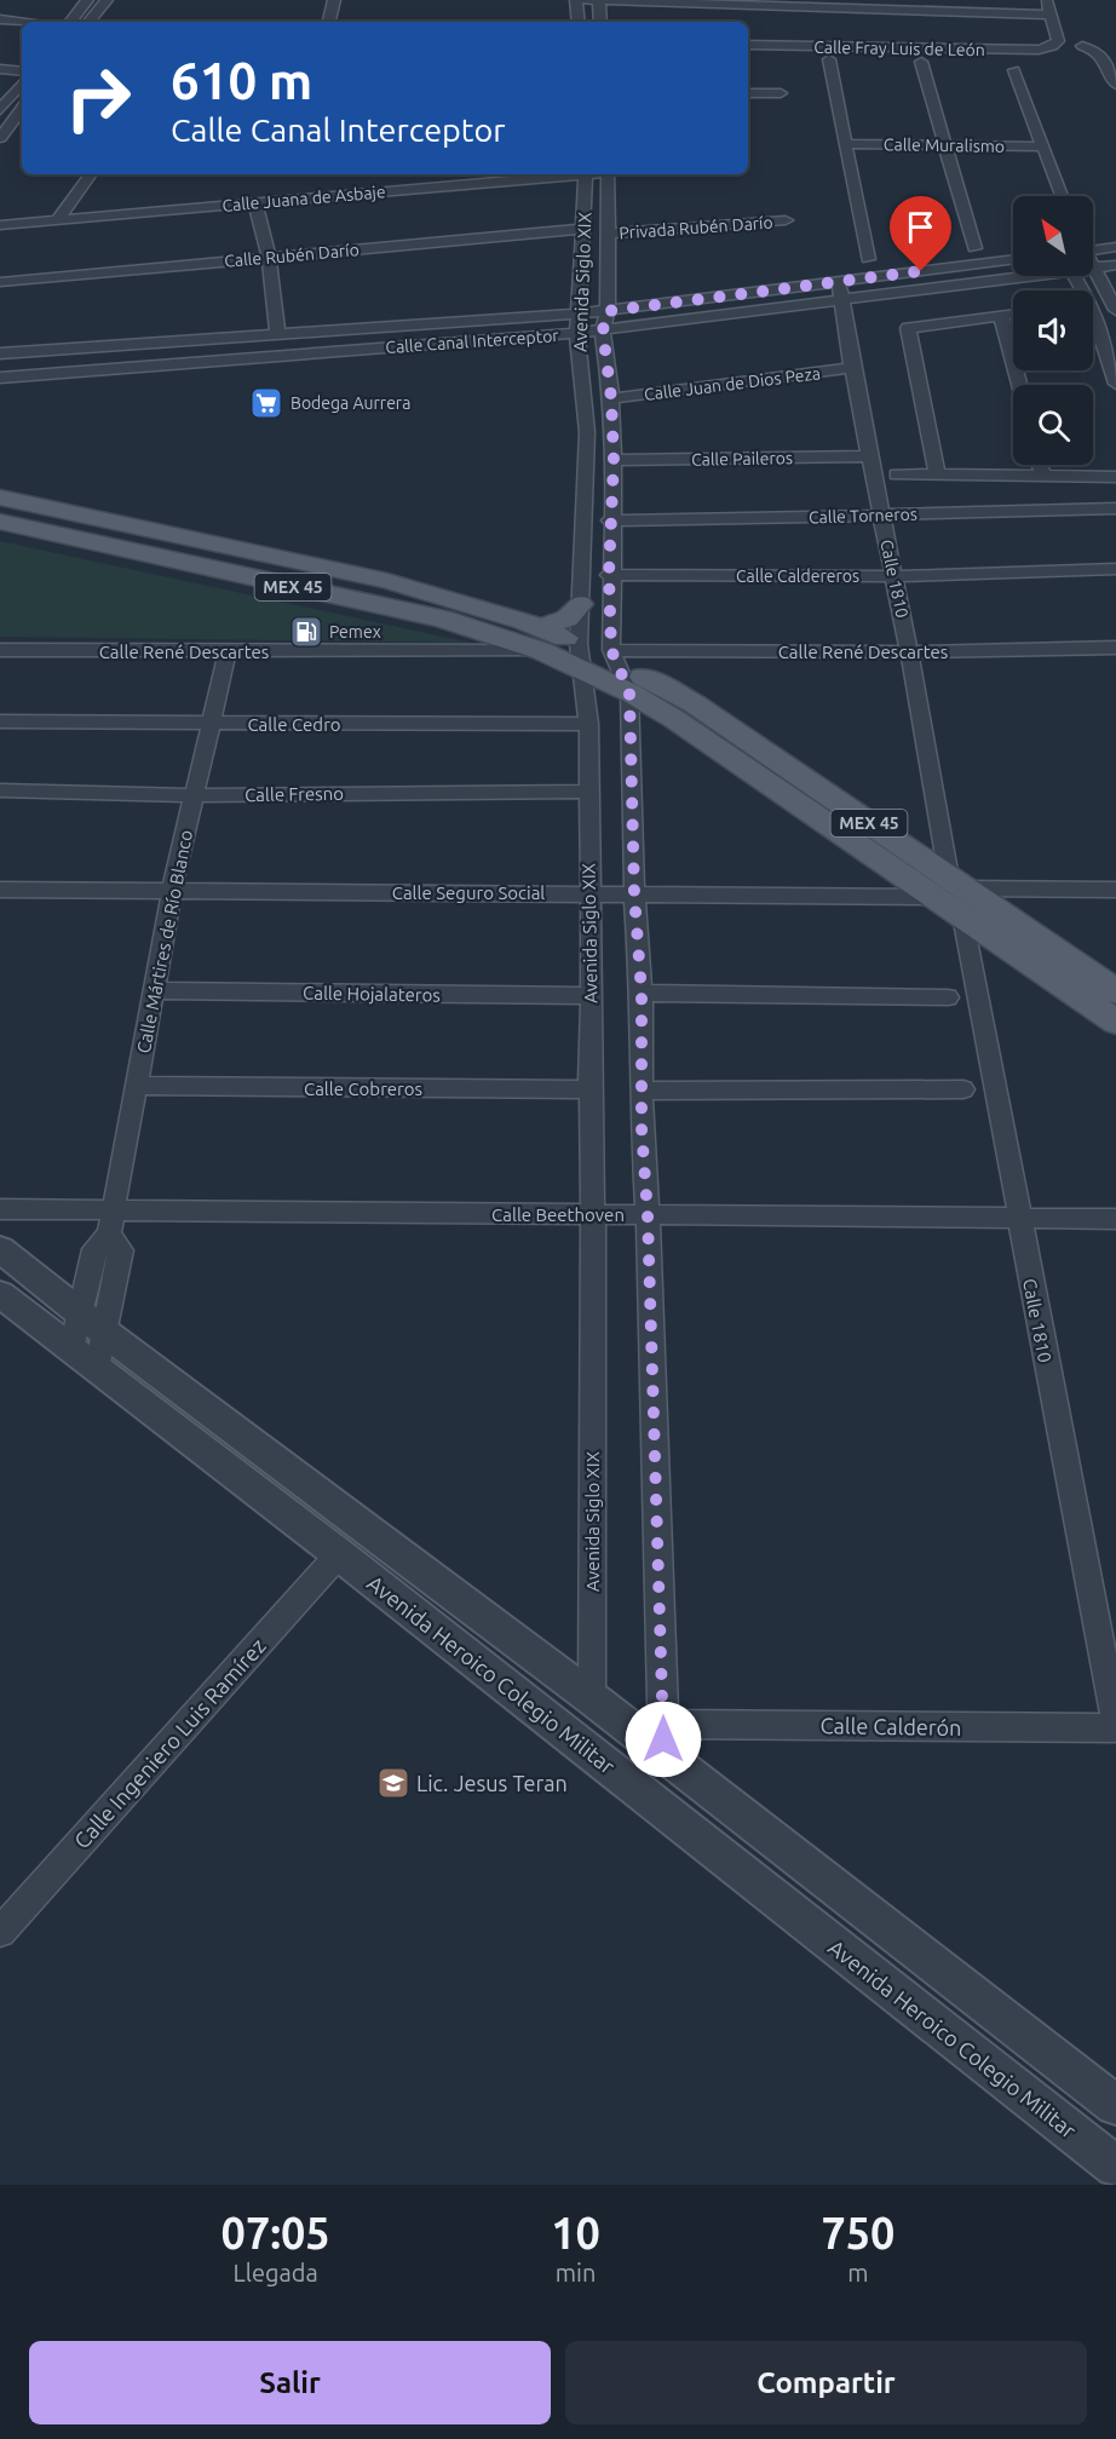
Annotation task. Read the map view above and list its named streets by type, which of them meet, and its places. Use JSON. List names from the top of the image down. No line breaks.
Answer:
{"streets":{"main road":["MEX 45"],"street":["Calle Fray Luis de León","Calle Muralismo","Calle Juana de Asbaje","Privada Rubén Darío","Calle Rubén Darío","Avenida Siglo XIX","Calle Canal Interceptor","Calle Juan de Dios Peza","Calle Paileros","Calle Torneros","Calle Caldereros","Calle 1810","Calle René Descartes","Calle Cedro","Calle Fresno","Calle Seguro Social","Calle Mártires de Río Blanco","Calle Hojalateros","Calle Cobreros","Calle Beethoven","Avenida Heroico Colegio Militar","Calle Calderón","Calle Ingeniero Luis Ramírez"]},"crossings":[["Privada Rubén Darío","Avenida Siglo XIX"],["Calle Rubén Darío","Avenida Siglo XIX"],["Avenida Siglo XIX","Calle Canal Interceptor"],["Avenida Siglo XIX","Calle Juan de Dios Peza"],["Avenida Siglo XIX","Calle Paileros"],["Avenida Siglo XIX","Calle Torneros"],["Avenida Siglo XIX","Calle Caldereros"],["Avenida Siglo XIX","MEX 45"],["Avenida Siglo XIX","Calle René Descartes"],["Avenida Siglo XIX","Calle Cedro"],["Avenida Siglo XIX","Calle Fresno"],["Avenida Siglo XIX","Calle Seguro Social"],["Avenida Siglo XIX","Calle Hojalateros"],["Avenida Siglo XIX","Calle Cobreros"],["Avenida Siglo XIX","Calle Beethoven"],["Avenida Siglo XIX","Avenida Heroico Colegio Militar"],["Avenida Siglo XIX","Calle Calderón"],["Calle Canal Interceptor","Calle 1810"],["Calle Juan de Dios Peza","Calle 1810"],["Calle Paileros","Calle 1810"],["Calle Torneros","Calle 1810"],["Calle Caldereros","Calle 1810"],["Calle 1810","MEX 45"],["Calle 1810","Calle René Descartes"],["Calle 1810","Calle Seguro Social"],["Calle 1810","Calle Beethoven"],["Calle 1810","Calle Calderón"],["MEX 45","Calle René Descartes"],["MEX 45","Calle Seguro Social"],["Calle René Descartes","Calle Mártires de Río Blanco"],["Calle Cedro","Calle Mártires de Río Blanco"],["Calle Fresno","Calle Mártires de Río Blanco"],["Calle Seguro Social","Calle Mártires de Río Blanco"],["Calle Mártires de Río Blanco","Calle Hojalateros"],["Calle Mártires de Río Blanco","Calle Cobreros"],["Calle Mártires de Río Blanco","Calle Beethoven"],["Calle Mártires de Río Blanco","Avenida Heroico Colegio Militar"],["Avenida Heroico Colegio Militar","Calle Calderón"],["Avenida Heroico Colegio Militar","Calle Ingeniero Luis Ramírez"]],"places":{"supermarket":["Bodega Aurrera"],"fuel station":["Pemex"],"school or university":["Lic. Jesus Teran"]},"north":"top left","page":{"turn":["610 m","Calle Canal Interceptor"],"eta":["07:05","Llegada","10","min","750","m"],"buttons":["Salir","Compartir"]}}
